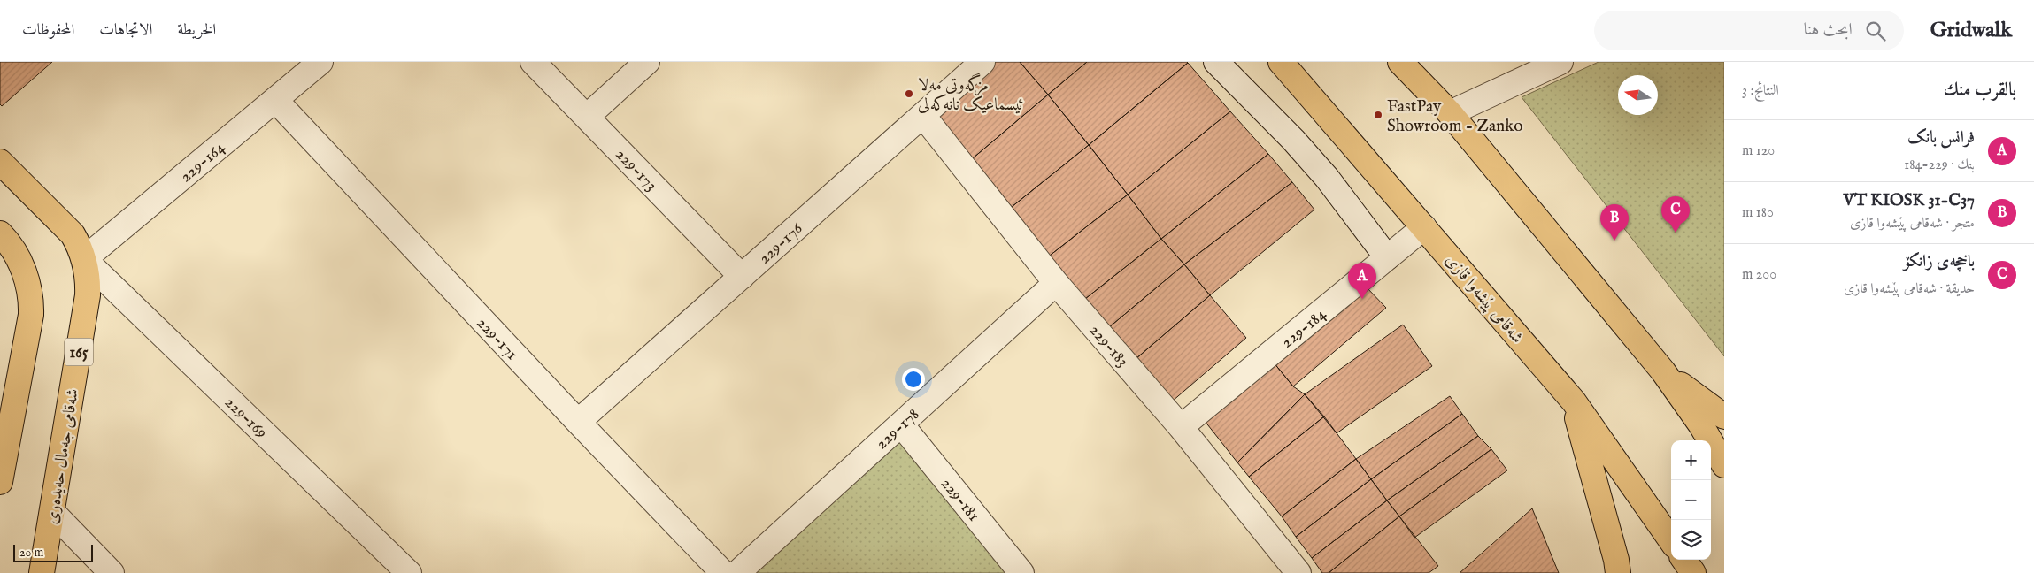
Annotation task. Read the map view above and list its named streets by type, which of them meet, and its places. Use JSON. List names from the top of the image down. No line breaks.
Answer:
{"streets":{"main road":["شەقامی پێشەوا قازی","165","شەقامی جەمال حەیدەری"],"street":["229-164","229-173","229-176","229-184","229-171","229-183","229-169","229-178","229-181"]},"crossings":[["229-164","229-171"],["229-164","229-169"],["229-164","شەقامی جەمال حەیدەری"],["229-173","229-176"],["229-176","229-171"],["229-176","229-183"],["شەقامی پێشەوا قازی","229-184"],["229-184","229-183"],["229-183","229-178"],["229-169","شەقامی جەمال حەیدەری"],["229-178","229-181"]],"places":["مزگەوتی مەلا ئیسماعیک نانەکەلی","FastPay Showroom - Zanko"],"scale_bar":"20 m","north":"left","page":{"header":"Gridwalk","search":"ابحث هنا","nav":["الخريطة","الاتجاهات","المحفوظات"],"heading":["بالقرب منك","النتائج: 3"],"list":[{"mark":"A","name":"فرانس بانک","note":"بنك · 229-184","value":"120 m"},{"mark":"B","name":"VT KIOSK 31-C37","note":"متجر · شەقامی پێشەوا قازی","value":"180 m"},{"mark":"C","name":"باخچەی زانکۆ","note":"حديقة · شەقامی پێشەوا قازی","value":"200 m"}],"pins":["C","B","A"],"map_buttons":["+","−"],"scale":"20 m"}}
